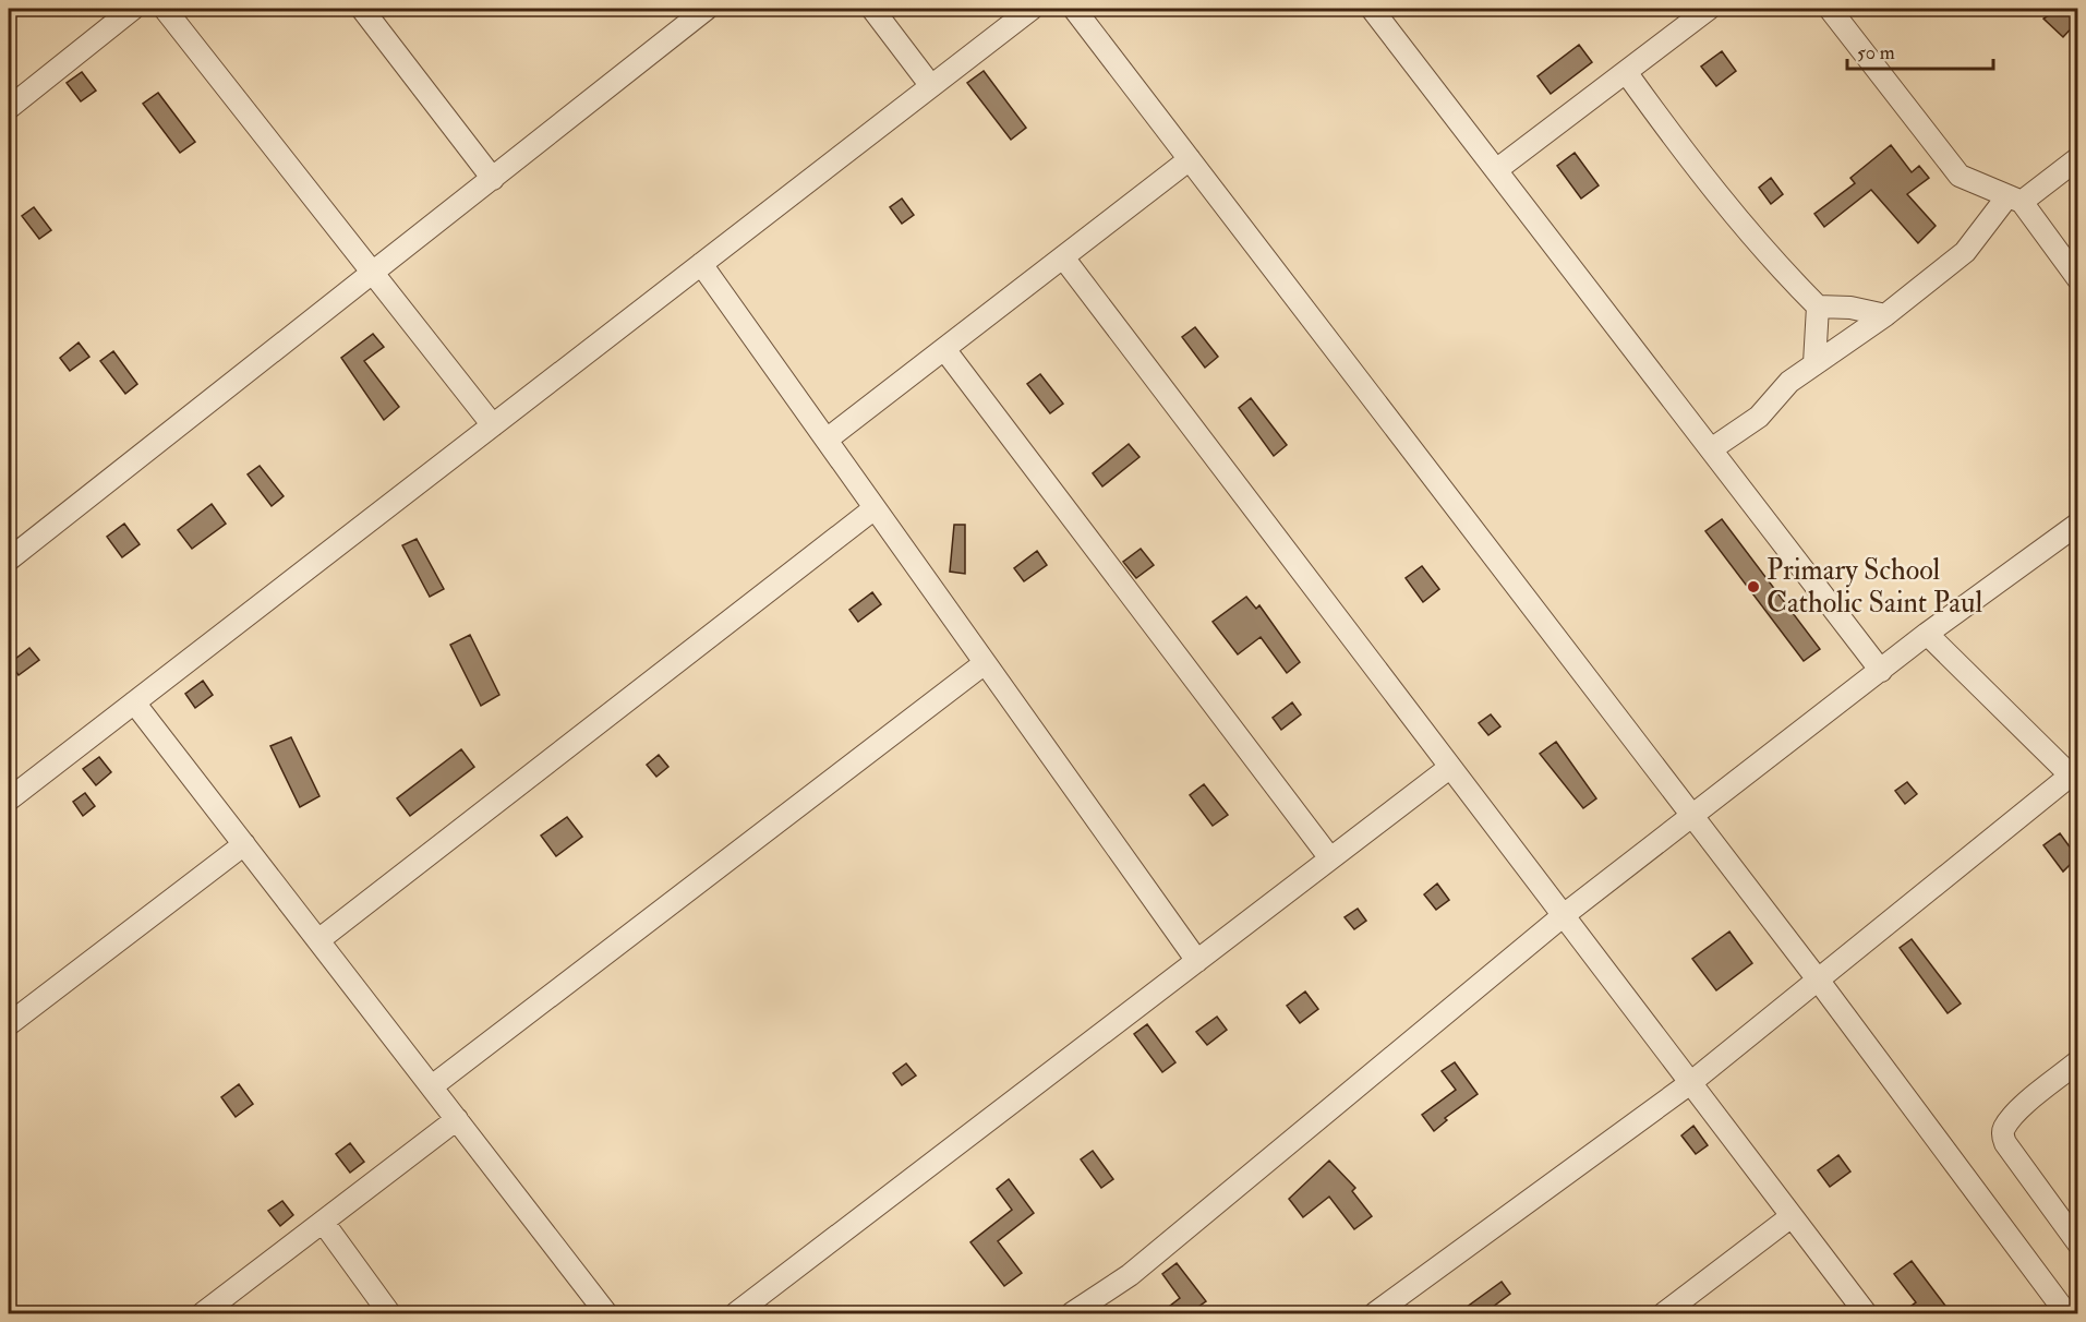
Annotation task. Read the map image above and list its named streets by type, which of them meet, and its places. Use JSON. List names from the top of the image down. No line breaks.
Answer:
{"places":["Primary School Catholic Saint Paul"],"scale_bar":"50 m"}
